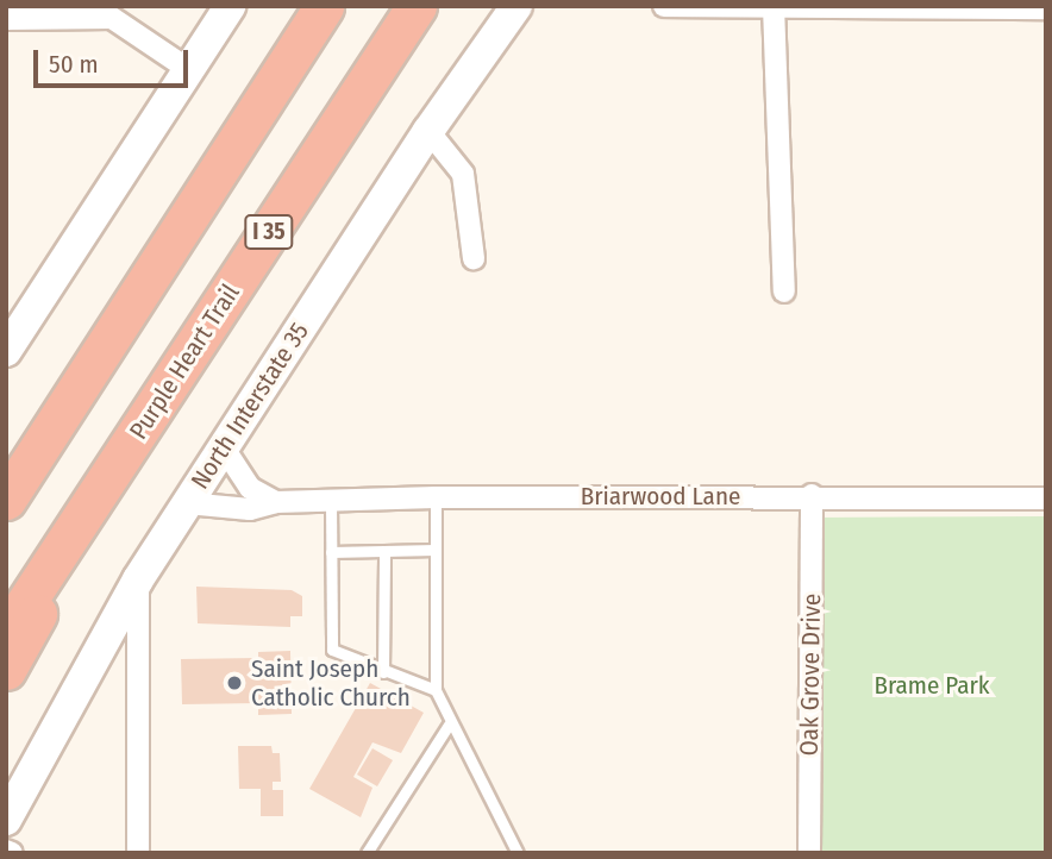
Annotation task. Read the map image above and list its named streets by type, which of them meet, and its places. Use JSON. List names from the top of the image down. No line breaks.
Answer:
{"streets":{"highway":["I 35","Purple Heart Trail"],"main road":["North Interstate 35"],"street":["Briarwood Lane","Oak Grove Drive"]},"crossings":[["North Interstate 35","Briarwood Lane"],["Briarwood Lane","Oak Grove Drive"]],"parks":["Brame Park"],"places":["Saint Joseph Catholic Church"],"scale_bar":"50 m"}
